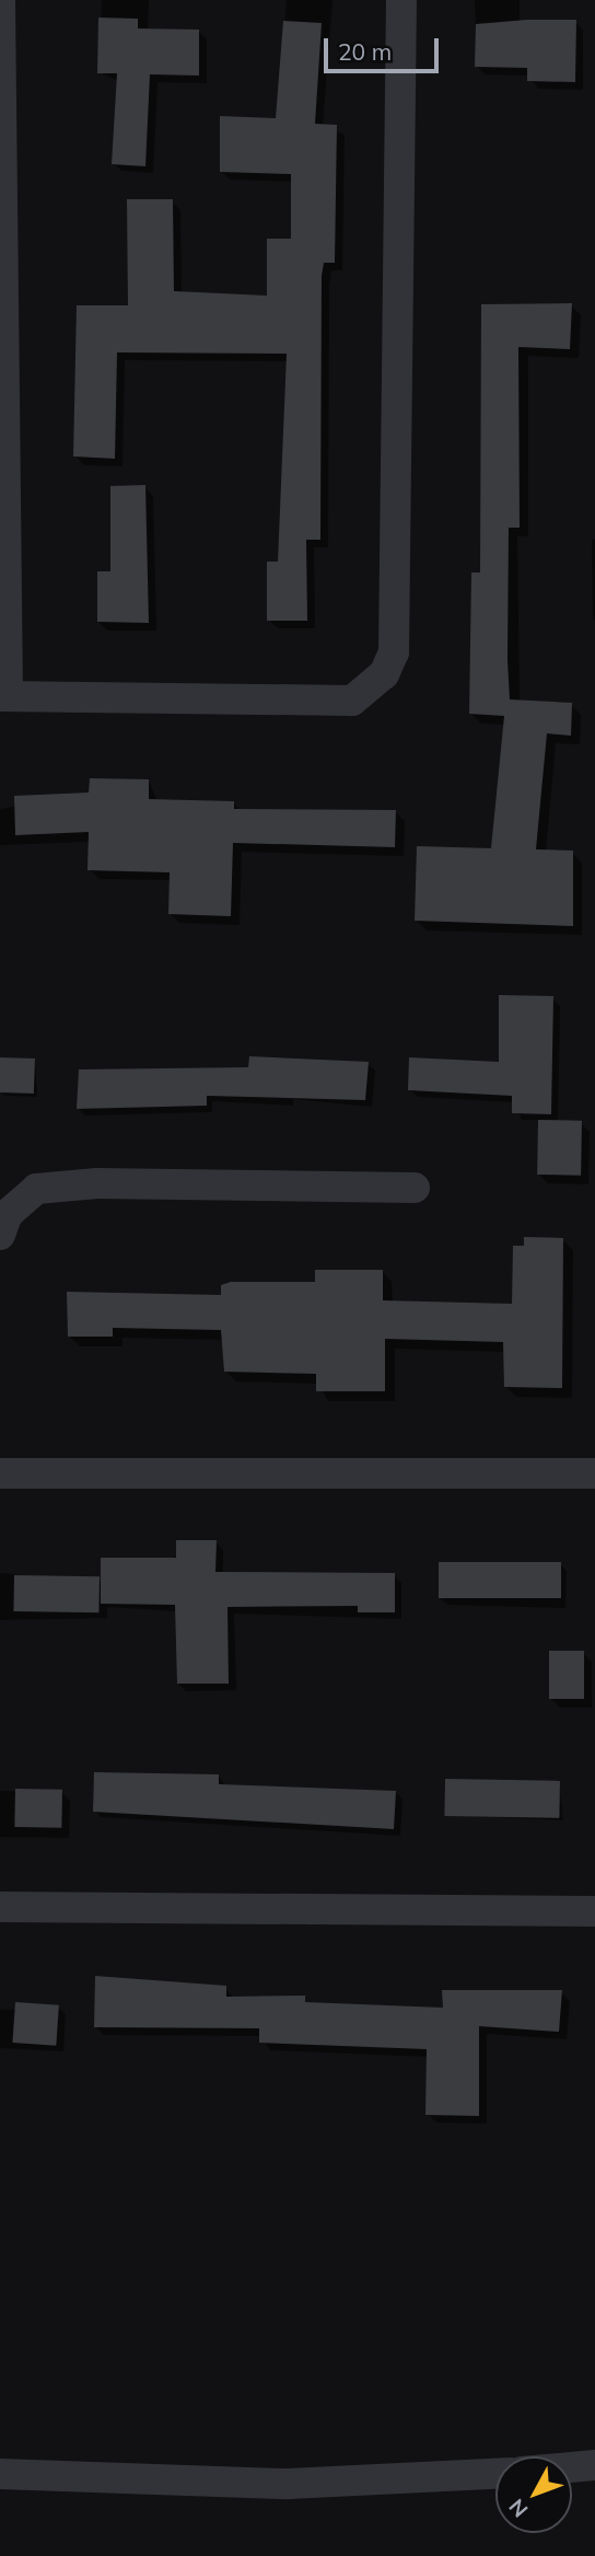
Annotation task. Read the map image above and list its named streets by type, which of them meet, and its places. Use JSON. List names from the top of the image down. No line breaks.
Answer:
{"scale_bar":"20 m","north":"bottom left"}
